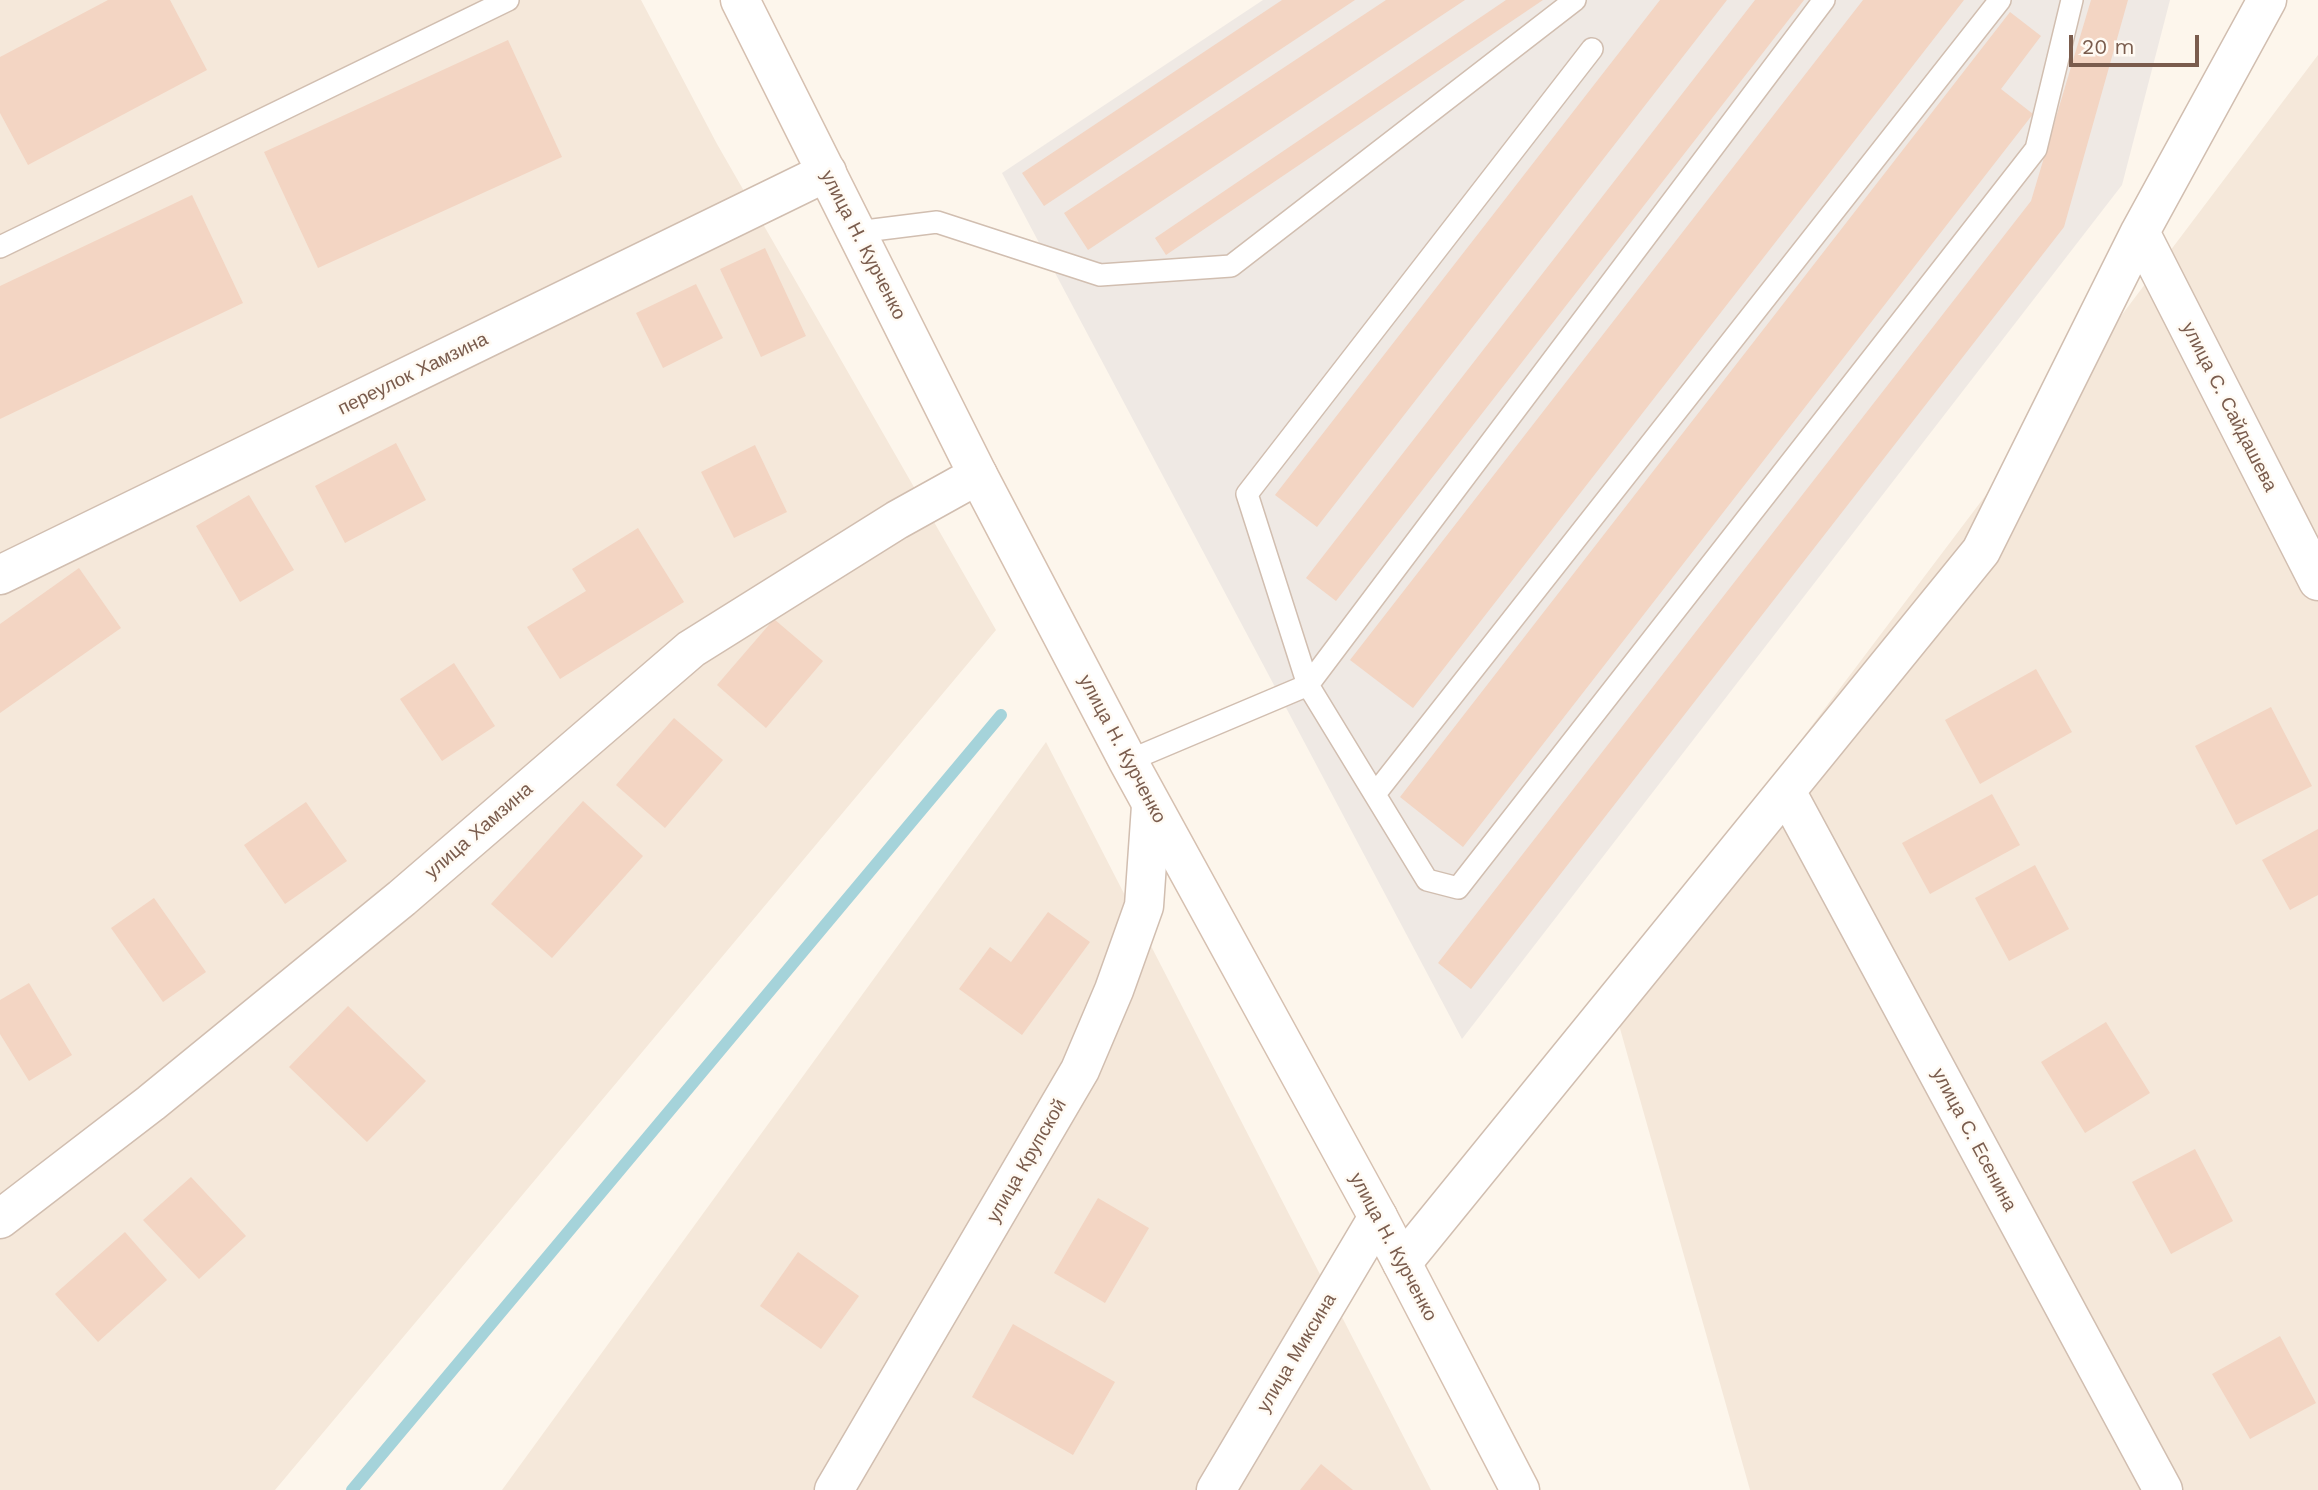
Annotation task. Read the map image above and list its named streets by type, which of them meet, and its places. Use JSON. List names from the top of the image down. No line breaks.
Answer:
{"streets":{"street":["улица Н. Курченко","переулок Хамзина","улица С. Сайдашева","улица Хамзина","улица С. Есенина","улица Крупской","улица Миксина"]},"crossings":[["улица Н. Курченко","переулок Хамзина"],["улица Н. Курченко","улица Хамзина"],["улица Н. Курченко","улица Крупской"],["улица Н. Курченко","улица Миксина"]],"scale_bar":"20 m"}
